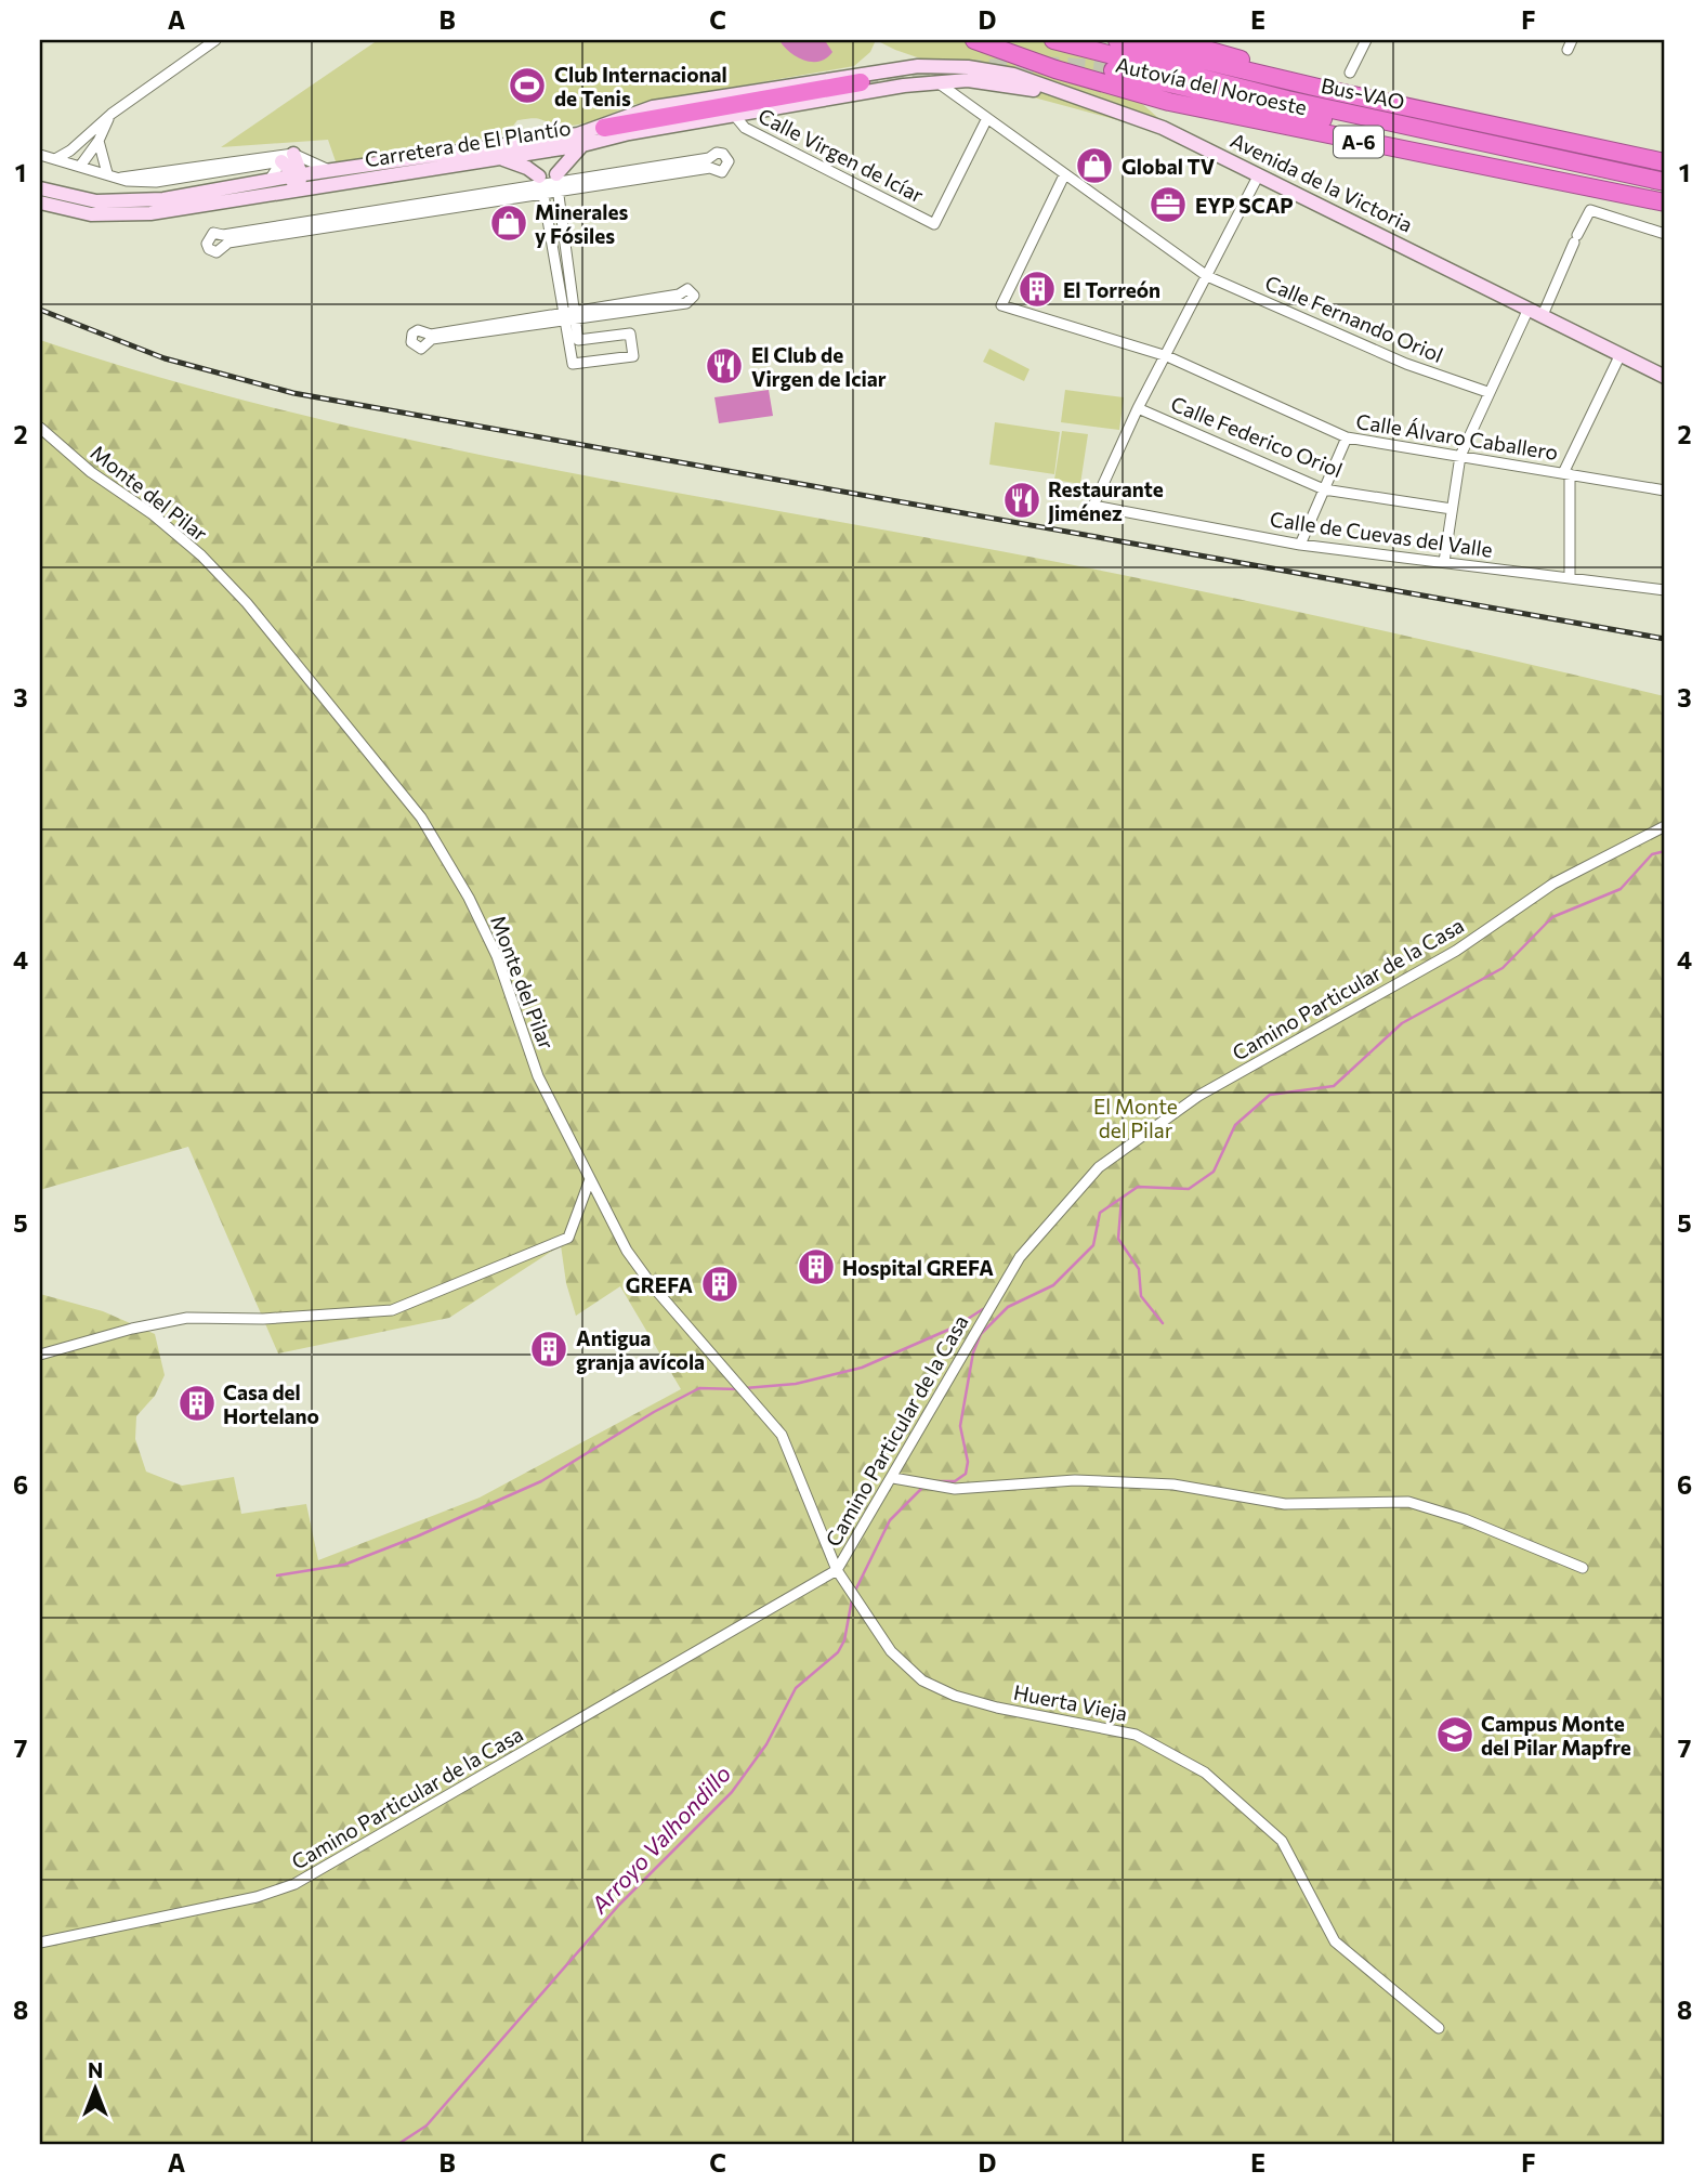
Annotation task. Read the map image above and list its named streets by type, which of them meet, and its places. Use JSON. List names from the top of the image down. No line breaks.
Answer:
{"streets":{"highway":["Autovía del Noroeste","Bus-VAO","A-6"],"street":["Carretera de El Plantío","Calle Virgen de Icíar","Avenida de la Victoria","Calle Fernando Oriol","Calle Federico Oriol","Calle Álvaro Caballero","Monte del Pilar","Calle de Cuevas del Valle","Camino Particular de la Casa","Huerta Vieja"]},"crossings":[["Carretera de El Plantío","Calle Virgen de Icíar"],["Carretera de El Plantío","Avenida de la Victoria"],["Carretera de El Plantío","Calle Fernando Oriol"],["Calle Virgen de Icíar","Calle Fernando Oriol"],["Calle Fernando Oriol","Calle Álvaro Caballero"],["Calle Federico Oriol","Calle de Cuevas del Valle"],["Monte del Pilar","Camino Particular de la Casa"],["Monte del Pilar","Huerta Vieja"]],"water":["Arroyo Valhondillo"],"parks":["El Monte del Pilar"],"places":{"sports":["Club Internacional de Tenis"],"shop":["Global TV","Minerales y Fósiles"],"office":["EYP SCAP"],"building":["El Torreón","Hospital GREFA","GREFA","Antigua granja avícola","Casa del Hortelano"],"restaurant":["El Club de Virgen de Iciar","Restaurante Jiménez"],"school or university":["Campus Monte del Pilar Mapfre"]},"north":"top","grid":{"columns":["A","B","C","D","E","F"],"rows":["1","2","3","4","5","6","7","8"]}}
